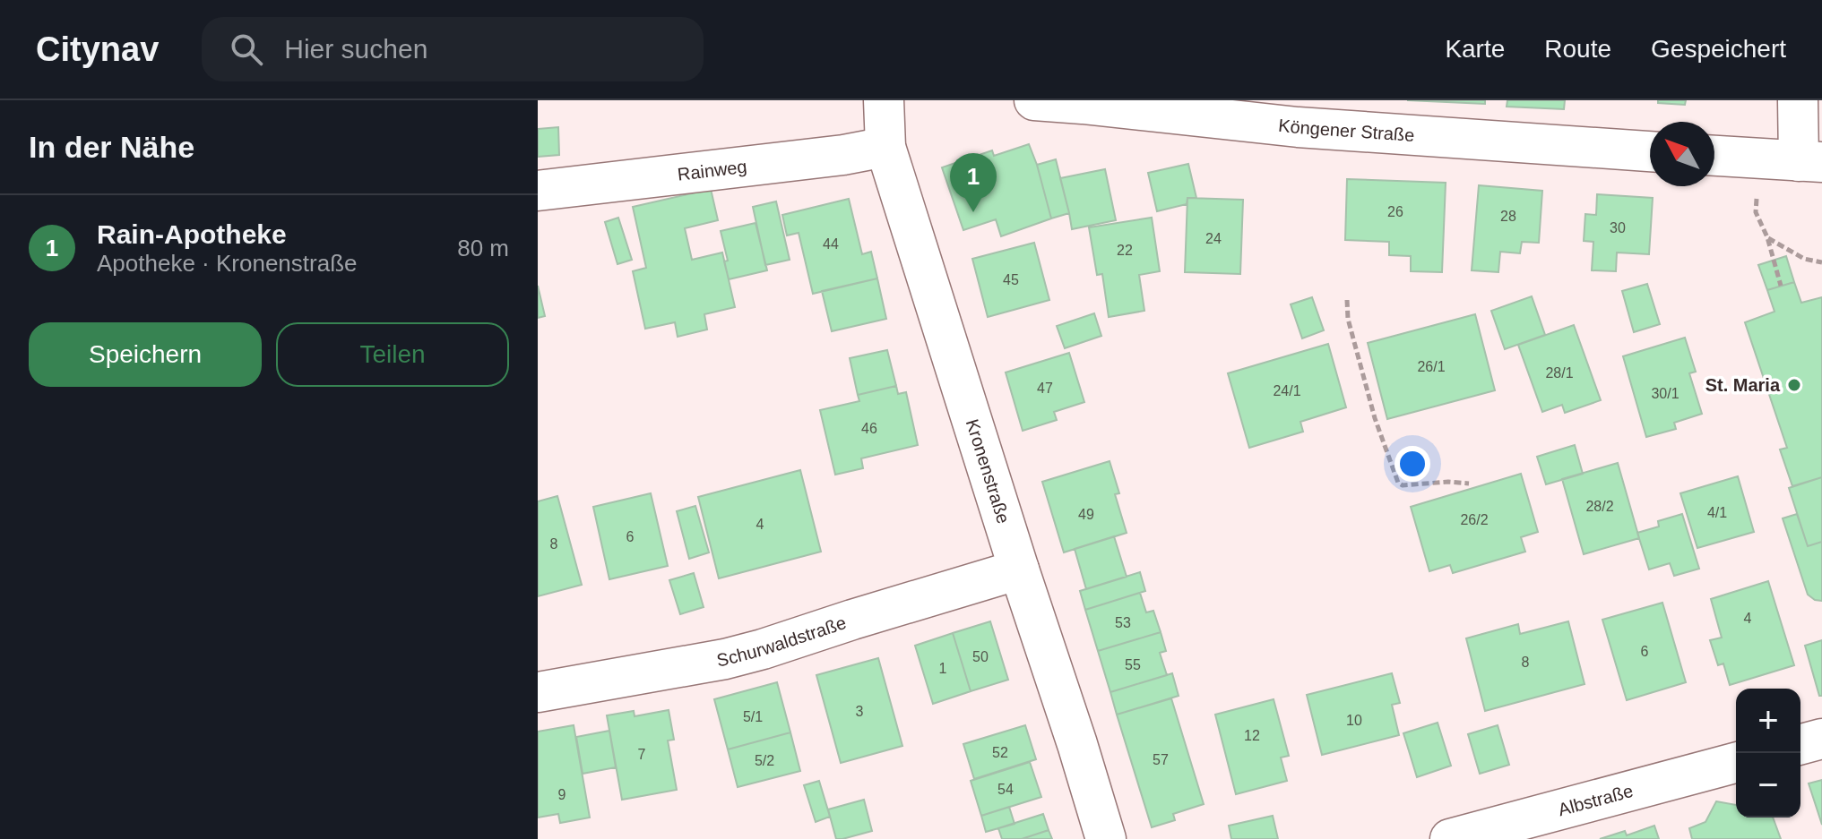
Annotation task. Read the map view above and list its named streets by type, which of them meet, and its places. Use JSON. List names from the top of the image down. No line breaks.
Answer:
{"streets":{"street":["Köngener Straße","Rainweg","Kronenstraße","Schurwaldstraße","Albstraße"]},"crossings":[["Rainweg","Kronenstraße"],["Kronenstraße","Schurwaldstraße"]],"places":["St. Maria"],"house_numbers":["26","28","30","24","44","22","45","26/1","28/1","47","24/1","30/1","46","28/2","4/1","49","26/2","4","6","8","4","53","6","50","8","55","1","3","5/1","10","12","52","7","57","5/2","54","9"],"north":"top left","page":{"header":"Citynav","search":"Hier suchen","nav":["Karte","Route","Gespeichert"],"heading":"In der Nähe","pins":"1","list":[{"mark":"1","name":"Rain-Apotheke","note":"Apotheke · Kronenstraße","value":"80 m"}],"buttons":["Speichern","Teilen"],"map_buttons":["+","−"]}}
